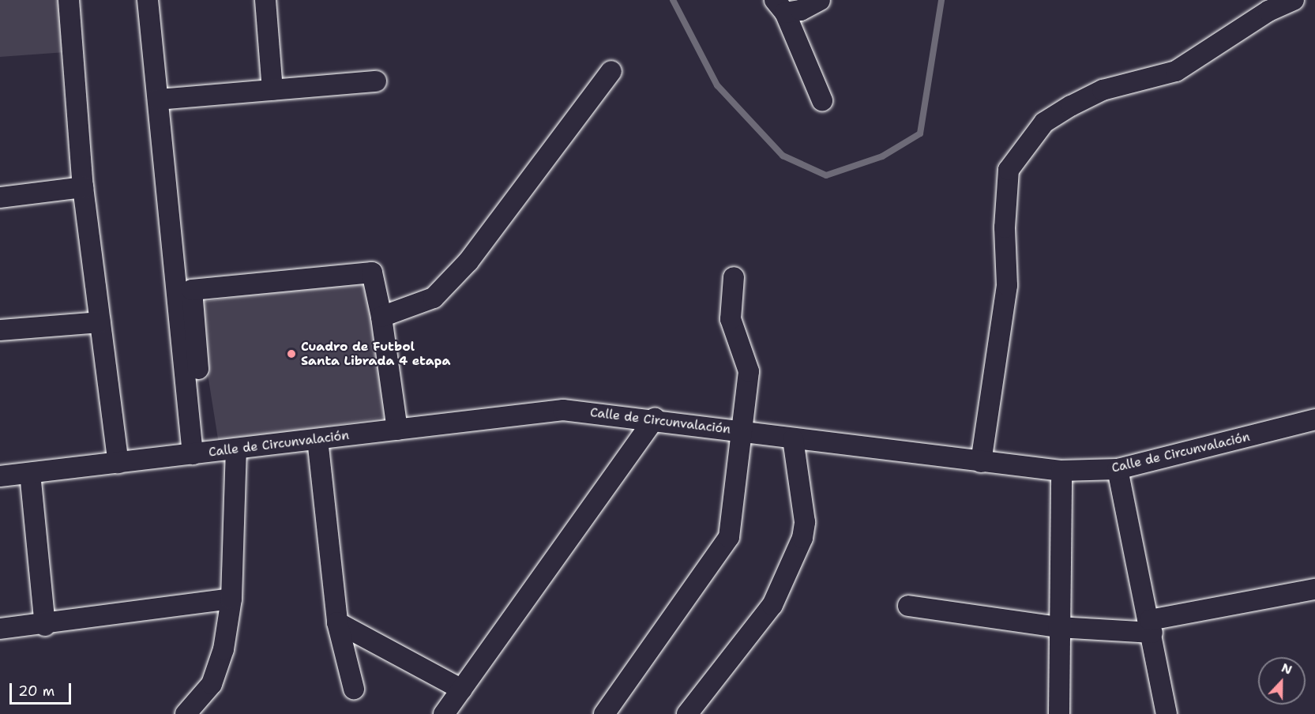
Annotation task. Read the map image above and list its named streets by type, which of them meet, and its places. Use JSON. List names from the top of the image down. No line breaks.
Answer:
{"streets":{"street":["Calle de Circunvalación"]},"places":["Cuadro de Futbol Santa Librada 4 etapa"],"scale_bar":"20 m","north":"top"}
